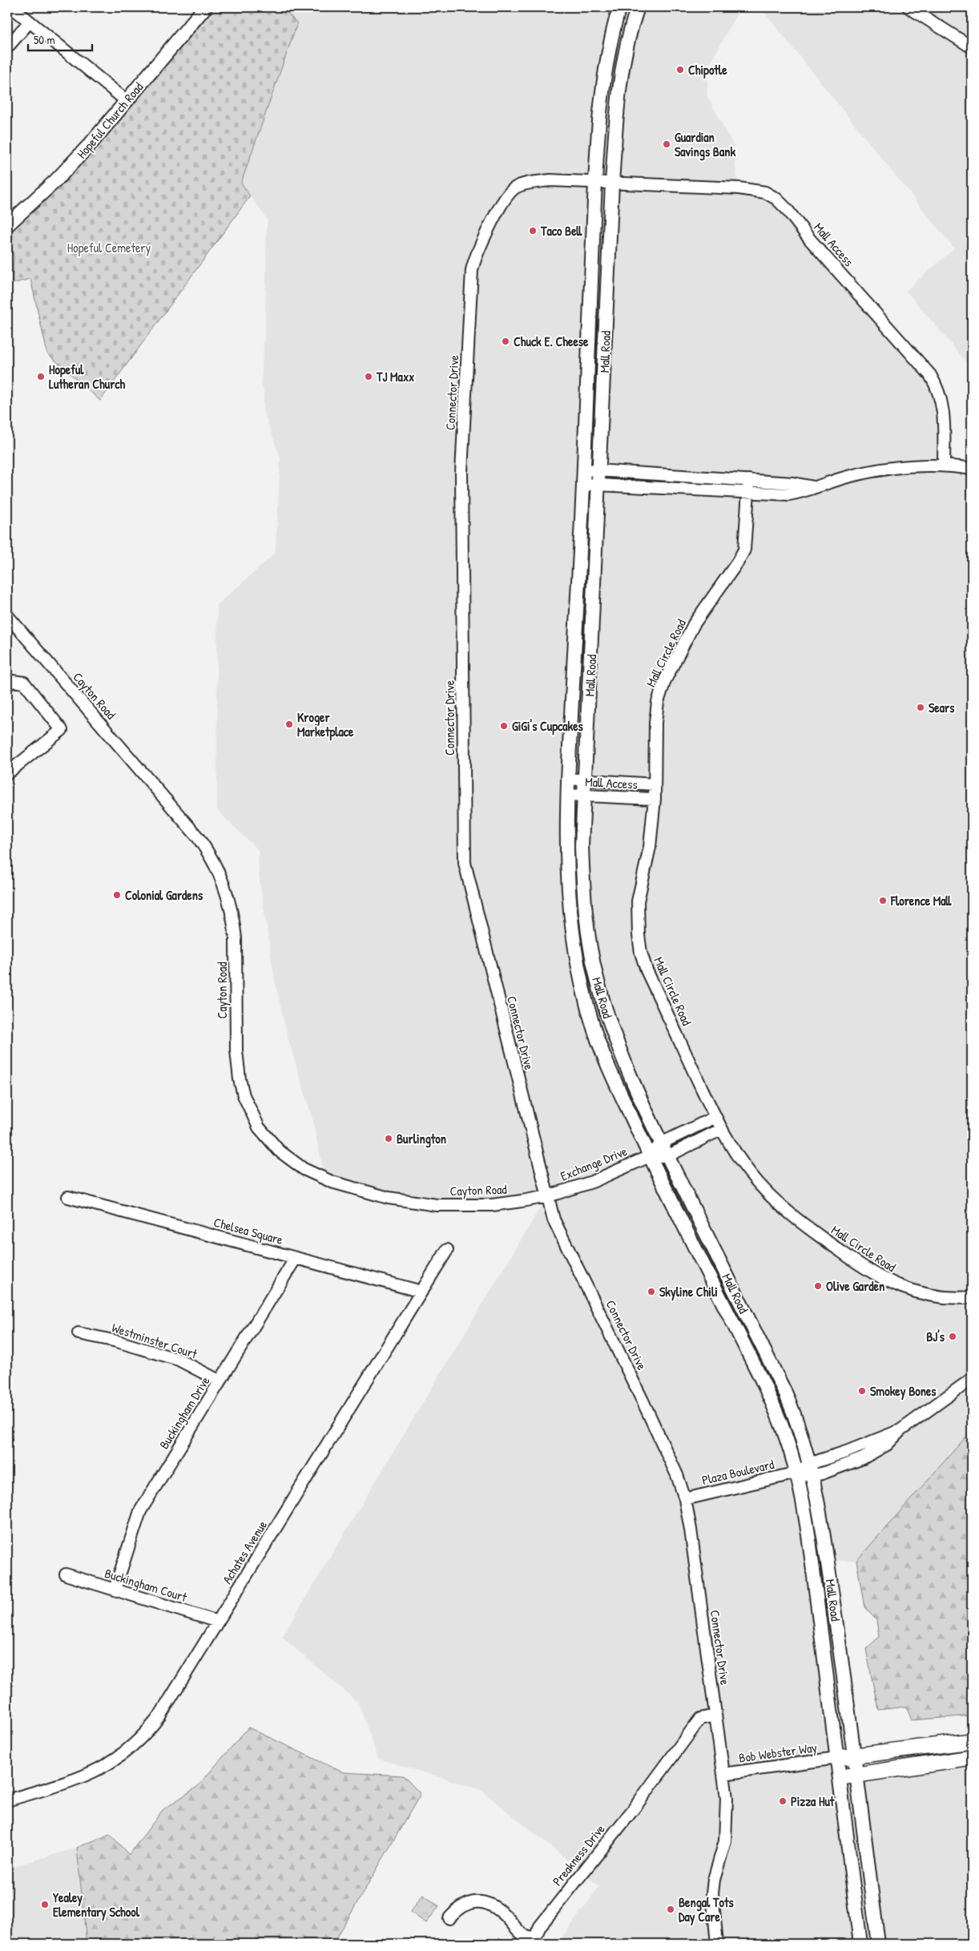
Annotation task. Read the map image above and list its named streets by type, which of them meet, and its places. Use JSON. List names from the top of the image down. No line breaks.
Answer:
{"streets":{"main road":["Hopeful Church Road","Mall Road"],"street":["Mall Access","Connector Drive","Mall Circle Road","Cayton Road","Exchange Drive","Chelsea Square","Westminster Court","Buckingham Drive","Plaza Boulevard","Achates Avenue","Buckingham Court","Bob Webster Way","Preakness Drive"]},"crossings":[["Mall Access","Mall Road"],["Mall Access","Connector Drive"],["Mall Access","Mall Circle Road"],["Mall Road","Connector Drive"],["Mall Road","Exchange Drive"],["Mall Road","Plaza Boulevard"],["Mall Road","Bob Webster Way"],["Connector Drive","Cayton Road"],["Connector Drive","Exchange Drive"],["Connector Drive","Plaza Boulevard"],["Connector Drive","Bob Webster Way"],["Connector Drive","Preakness Drive"],["Cayton Road","Exchange Drive"],["Chelsea Square","Buckingham Drive"],["Chelsea Square","Achates Avenue"],["Westminster Court","Buckingham Drive"],["Buckingham Drive","Buckingham Court"],["Achates Avenue","Buckingham Court"]],"parks":["Hopeful Cemetery"],"places":["Chipotle","Guardian Savings Bank","Taco Bell","Chuck E. Cheese","Hopeful Lutheran Church","TJ Maxx","Sears","Kroger Marketplace","GiGi's Cupcakes","Colonial Gardens","Florence Mall","Burlington","Olive Garden","Skyline Chili","BJ's","Smokey Bones","Pizza Hut","Yealey Elementary School","Bengal Tots Day Care"],"scale_bar":"50 m"}
